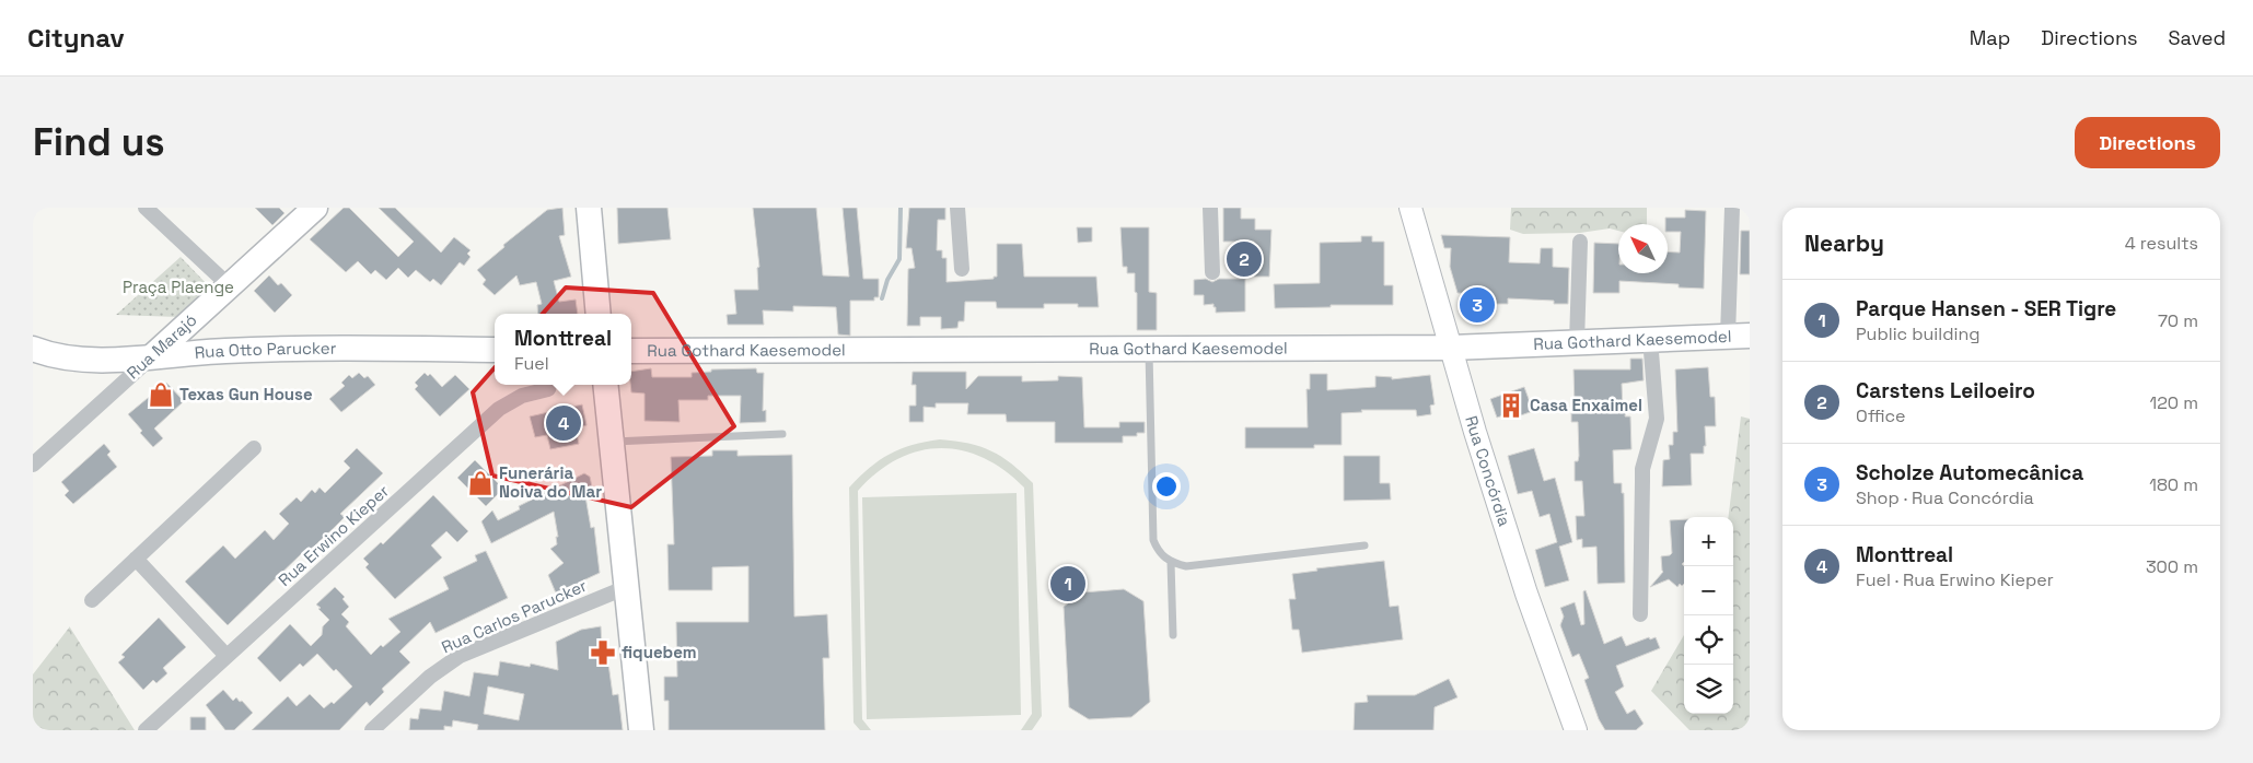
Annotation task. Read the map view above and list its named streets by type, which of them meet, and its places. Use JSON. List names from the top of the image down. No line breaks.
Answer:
{"streets":{"main road":["Rua Gothard Kaesemodel","Rua Marajó","Rua Otto Parucker"],"street":["Rua Concórdia","Rua Erwino Kieper","Rua Carlos Parucker"]},"crossings":[["Rua Gothard Kaesemodel","Rua Concórdia"],["Rua Marajó","Rua Otto Parucker"]],"parks":["Praça Plaenge"],"places":{"shop":["Texas Gun House","Funerária Noiva do Mar"],"building":["Casa Enxaimel"],"pharmacy":["fiquebem"]},"north":"top left","page":{"header":"Citynav","nav":["Map","Directions","Saved"],"buttons":"Directions","title":"Find us","heading":["Nearby","4 results"],"pins":["2","3","4","1"],"list":[{"mark":"1","name":"Parque Hansen - SER Tigre","note":"Public building","value":"70 m"},{"mark":"2","name":"Carstens Leiloeiro","note":"Office","value":"120 m"},{"mark":"3","name":"Scholze Automecânica","note":"Shop · Rua Concórdia","value":"180 m"},{"mark":"4","name":"Monttreal","note":"Fuel · Rua Erwino Kieper","value":"300 m"}],"popup":["Monttreal","Fuel"],"map_buttons":["+","−"]}}
